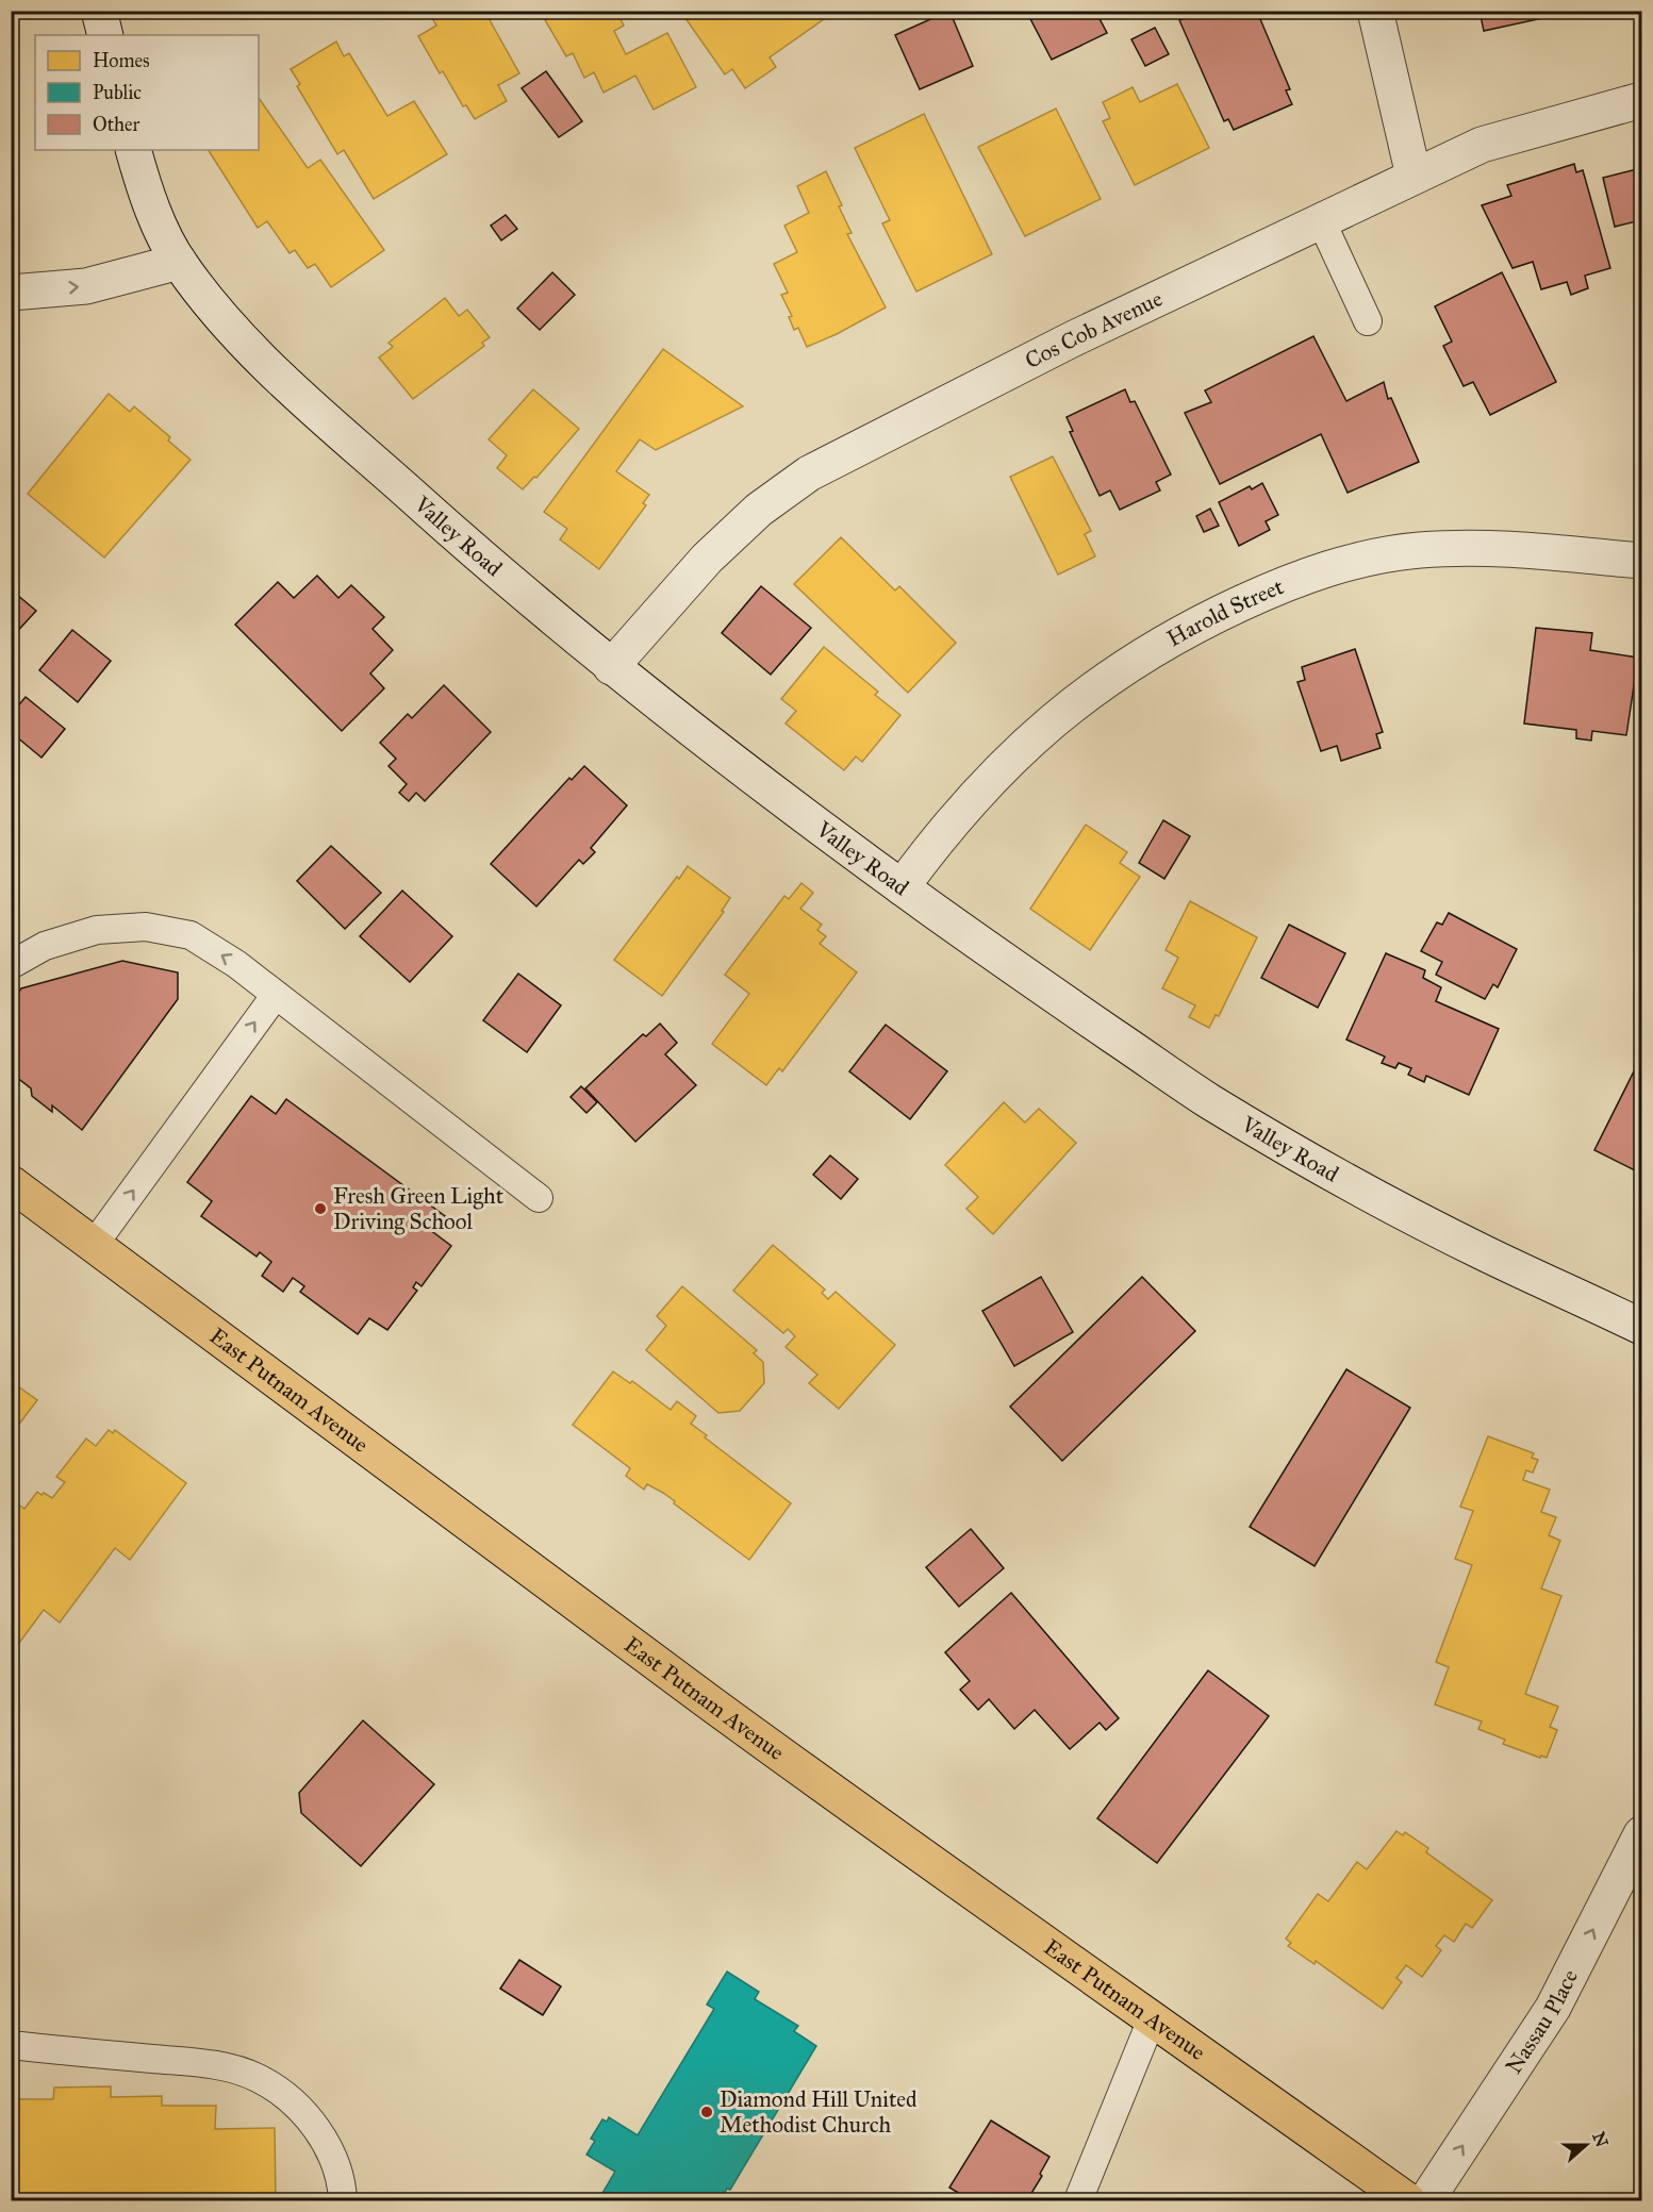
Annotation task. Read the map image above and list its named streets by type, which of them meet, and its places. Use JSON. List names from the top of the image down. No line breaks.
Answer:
{"streets":{"main road":["East Putnam Avenue"],"street":["Cos Cob Avenue","Valley Road","Harold Street","Nassau Place"]},"crossings":[["Cos Cob Avenue","Valley Road"],["Valley Road","Harold Street"]],"one_way":["Nassau Place"],"places":["Fresh Green Light Driving School","Diamond Hill United Methodist Church"],"legend":["Homes","Public","Other"],"north":"right"}
